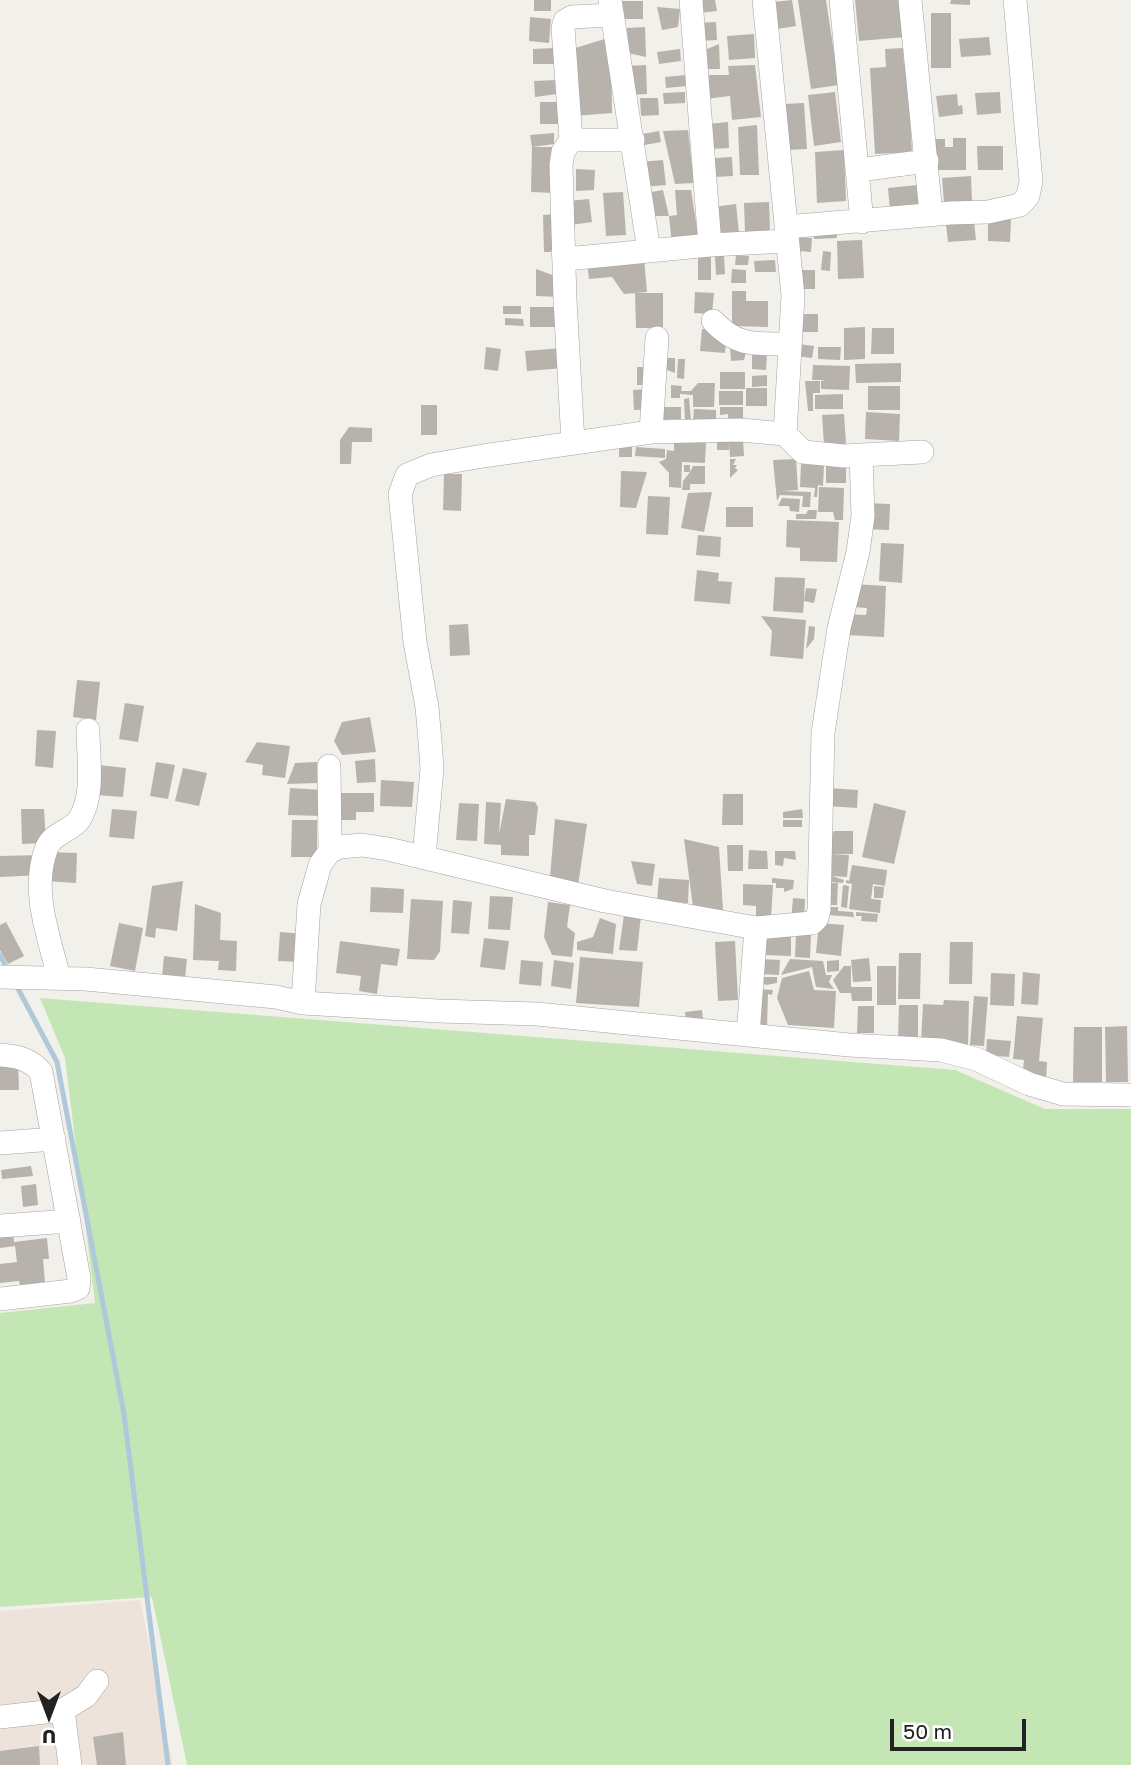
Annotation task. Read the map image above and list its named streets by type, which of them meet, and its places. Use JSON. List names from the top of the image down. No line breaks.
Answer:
{"scale_bar":"50 m","north":"bottom"}
